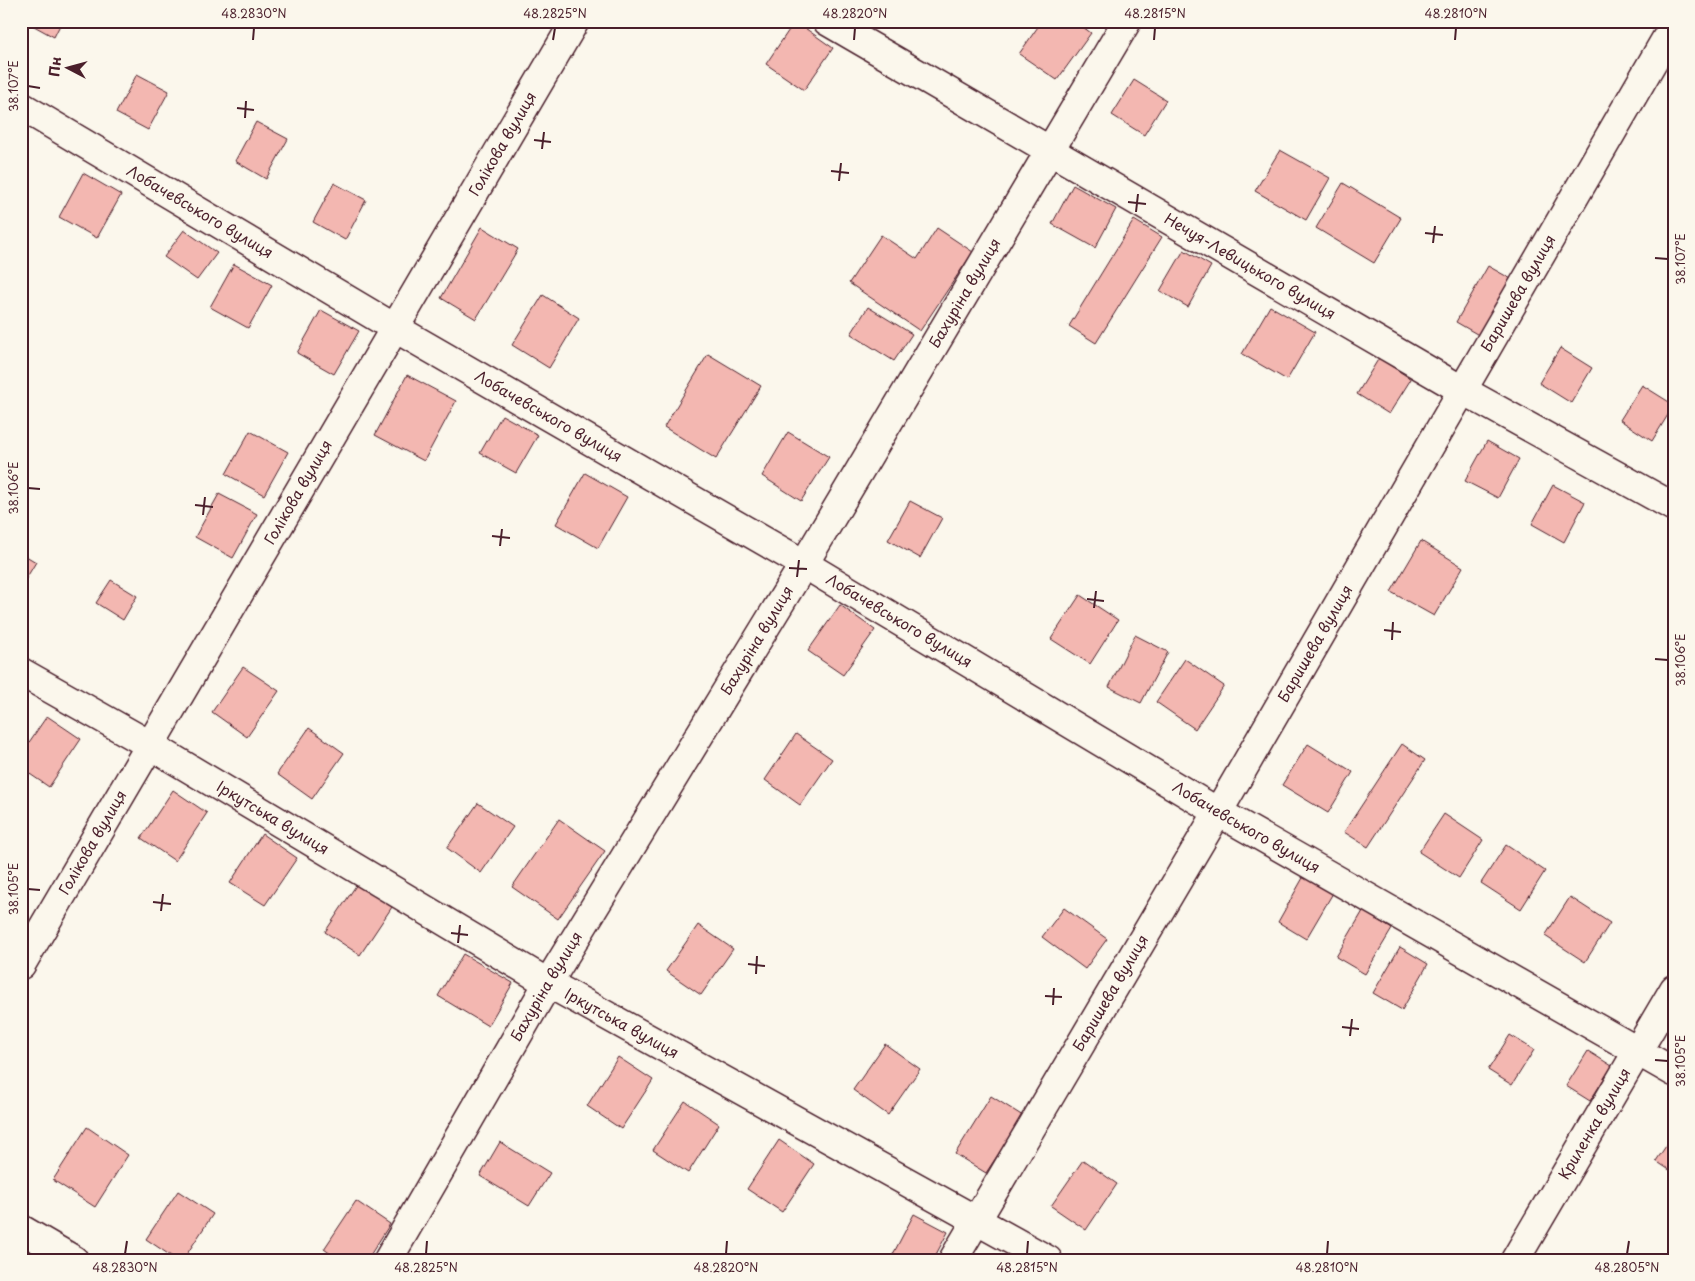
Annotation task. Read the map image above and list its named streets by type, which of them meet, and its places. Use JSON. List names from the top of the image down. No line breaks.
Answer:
{"streets":{"street":["Голікова вулиця","Лобачевського вулиця","Нечуя-Левицького вулиця","Бахуріна вулиця","Баришева вулиця","Іркутська вулиця","Криленка вулиця"]},"crossings":[["Голікова вулиця","Лобачевського вулиця"],["Голікова вулиця","Іркутська вулиця"],["Лобачевського вулиця","Бахуріна вулиця"],["Лобачевського вулиця","Баришева вулиця"],["Лобачевського вулиця","Криленка вулиця"],["Нечуя-Левицького вулиця","Бахуріна вулиця"],["Нечуя-Левицького вулиця","Баришева вулиця"],["Бахуріна вулиця","Іркутська вулиця"],["Баришева вулиця","Іркутська вулиця"]],"north":"left","coordinates":["48.2830°N","48.2825°N","48.2820°N","48.2815°N","48.2810°N","38.107°E","38.106°E","38.105°E","48.2805°N"]}
